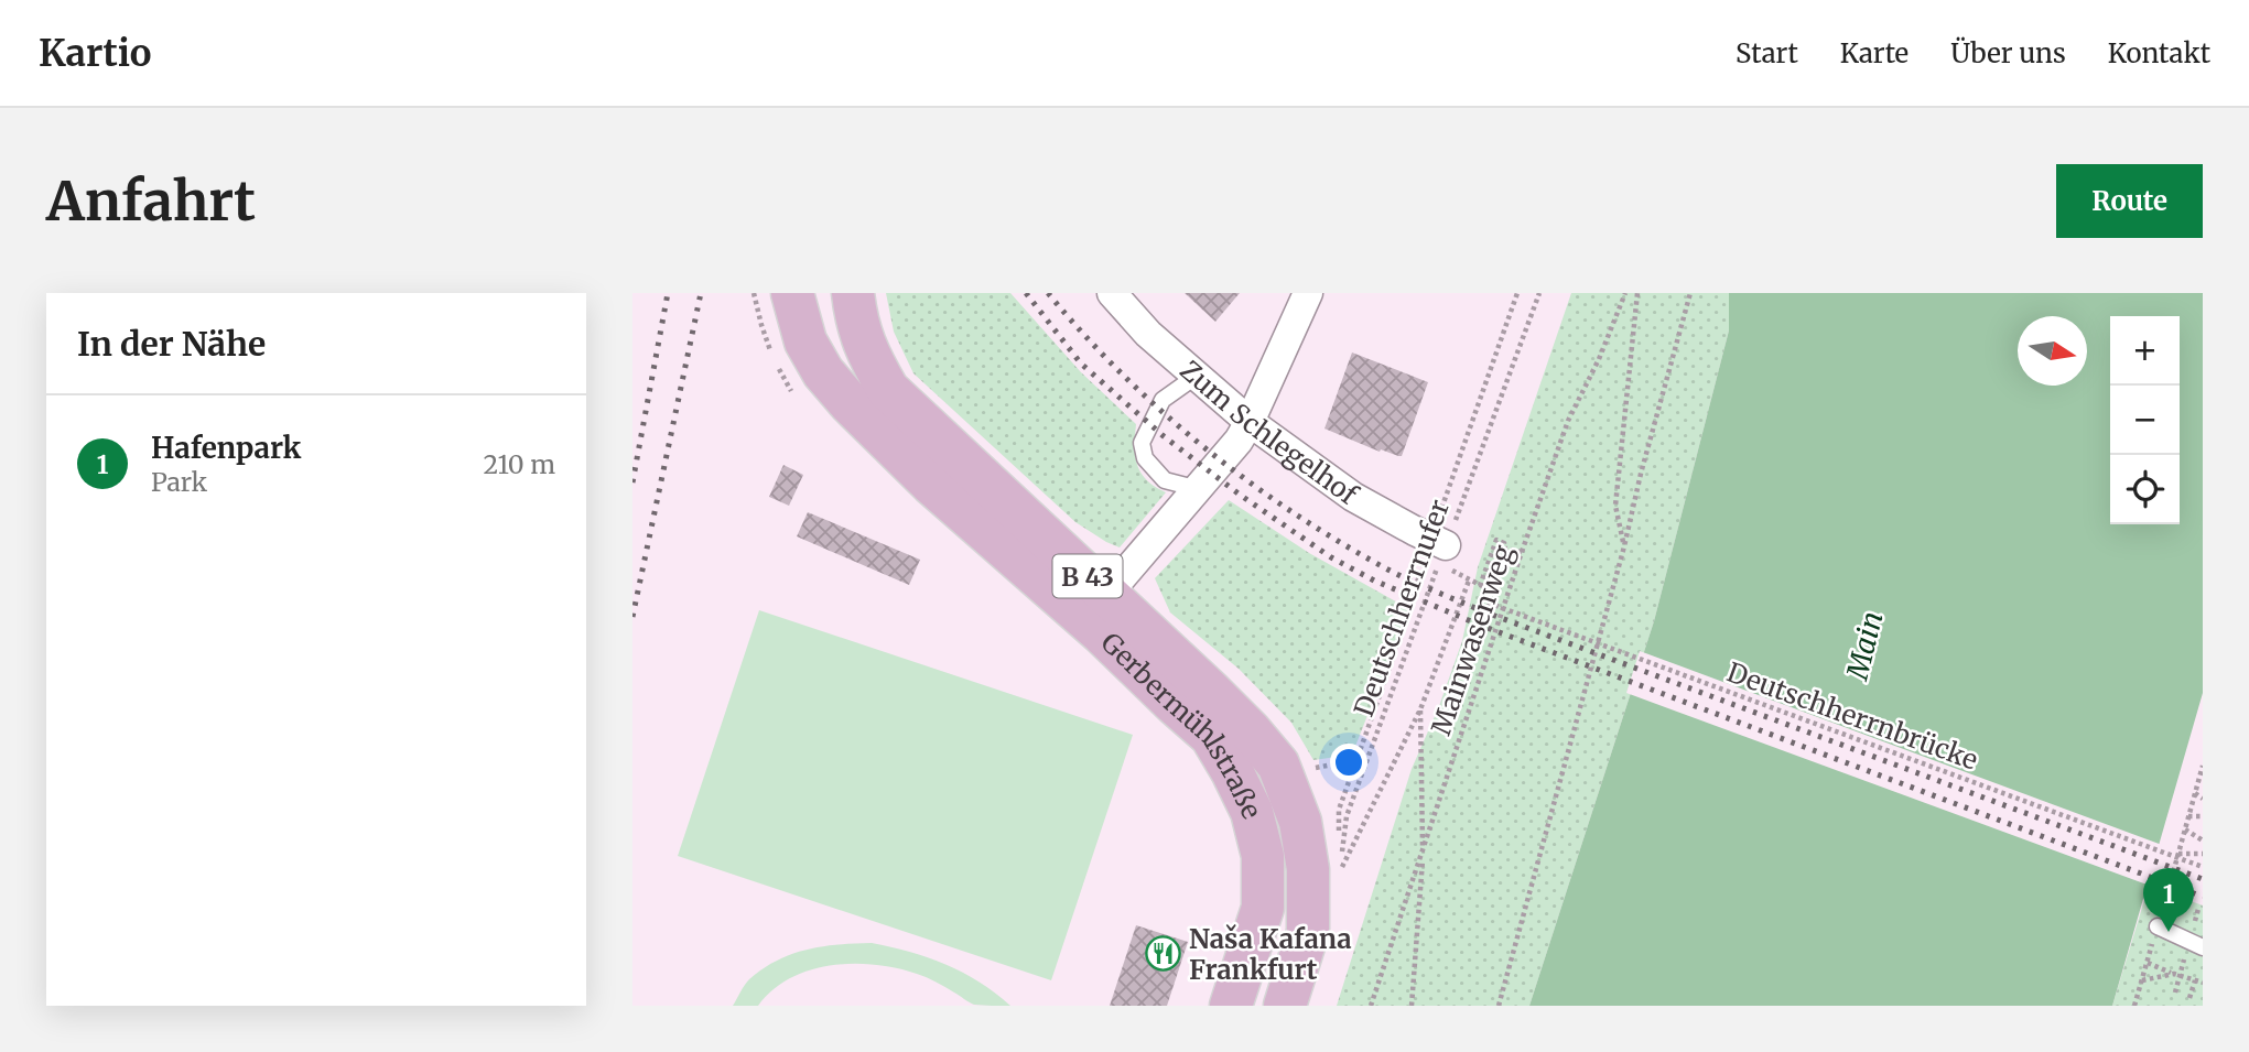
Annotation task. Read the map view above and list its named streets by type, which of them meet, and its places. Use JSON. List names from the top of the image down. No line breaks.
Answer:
{"streets":{"main road":["B 43","Gerbermühlstraße"],"street":["Zum Schlegelhof"],"path":["Deutschherrnufer","Mainwasenweg","Deutschherrnbrücke"]},"crossings":[["Zum Schlegelhof","Deutschherrnufer"]],"water":["Main"],"places":{"restaurant":["Naša Kafana Frankfurt"]},"north":"right","page":{"header":"Kartio","nav":["Start","Karte","Über uns","Kontakt"],"buttons":"Route","title":"Anfahrt","heading":"In der Nähe","map_buttons":["+","−"],"list":[{"mark":"1","name":"Hafenpark","note":"Park","value":"210 m"}],"pins":"1"}}
